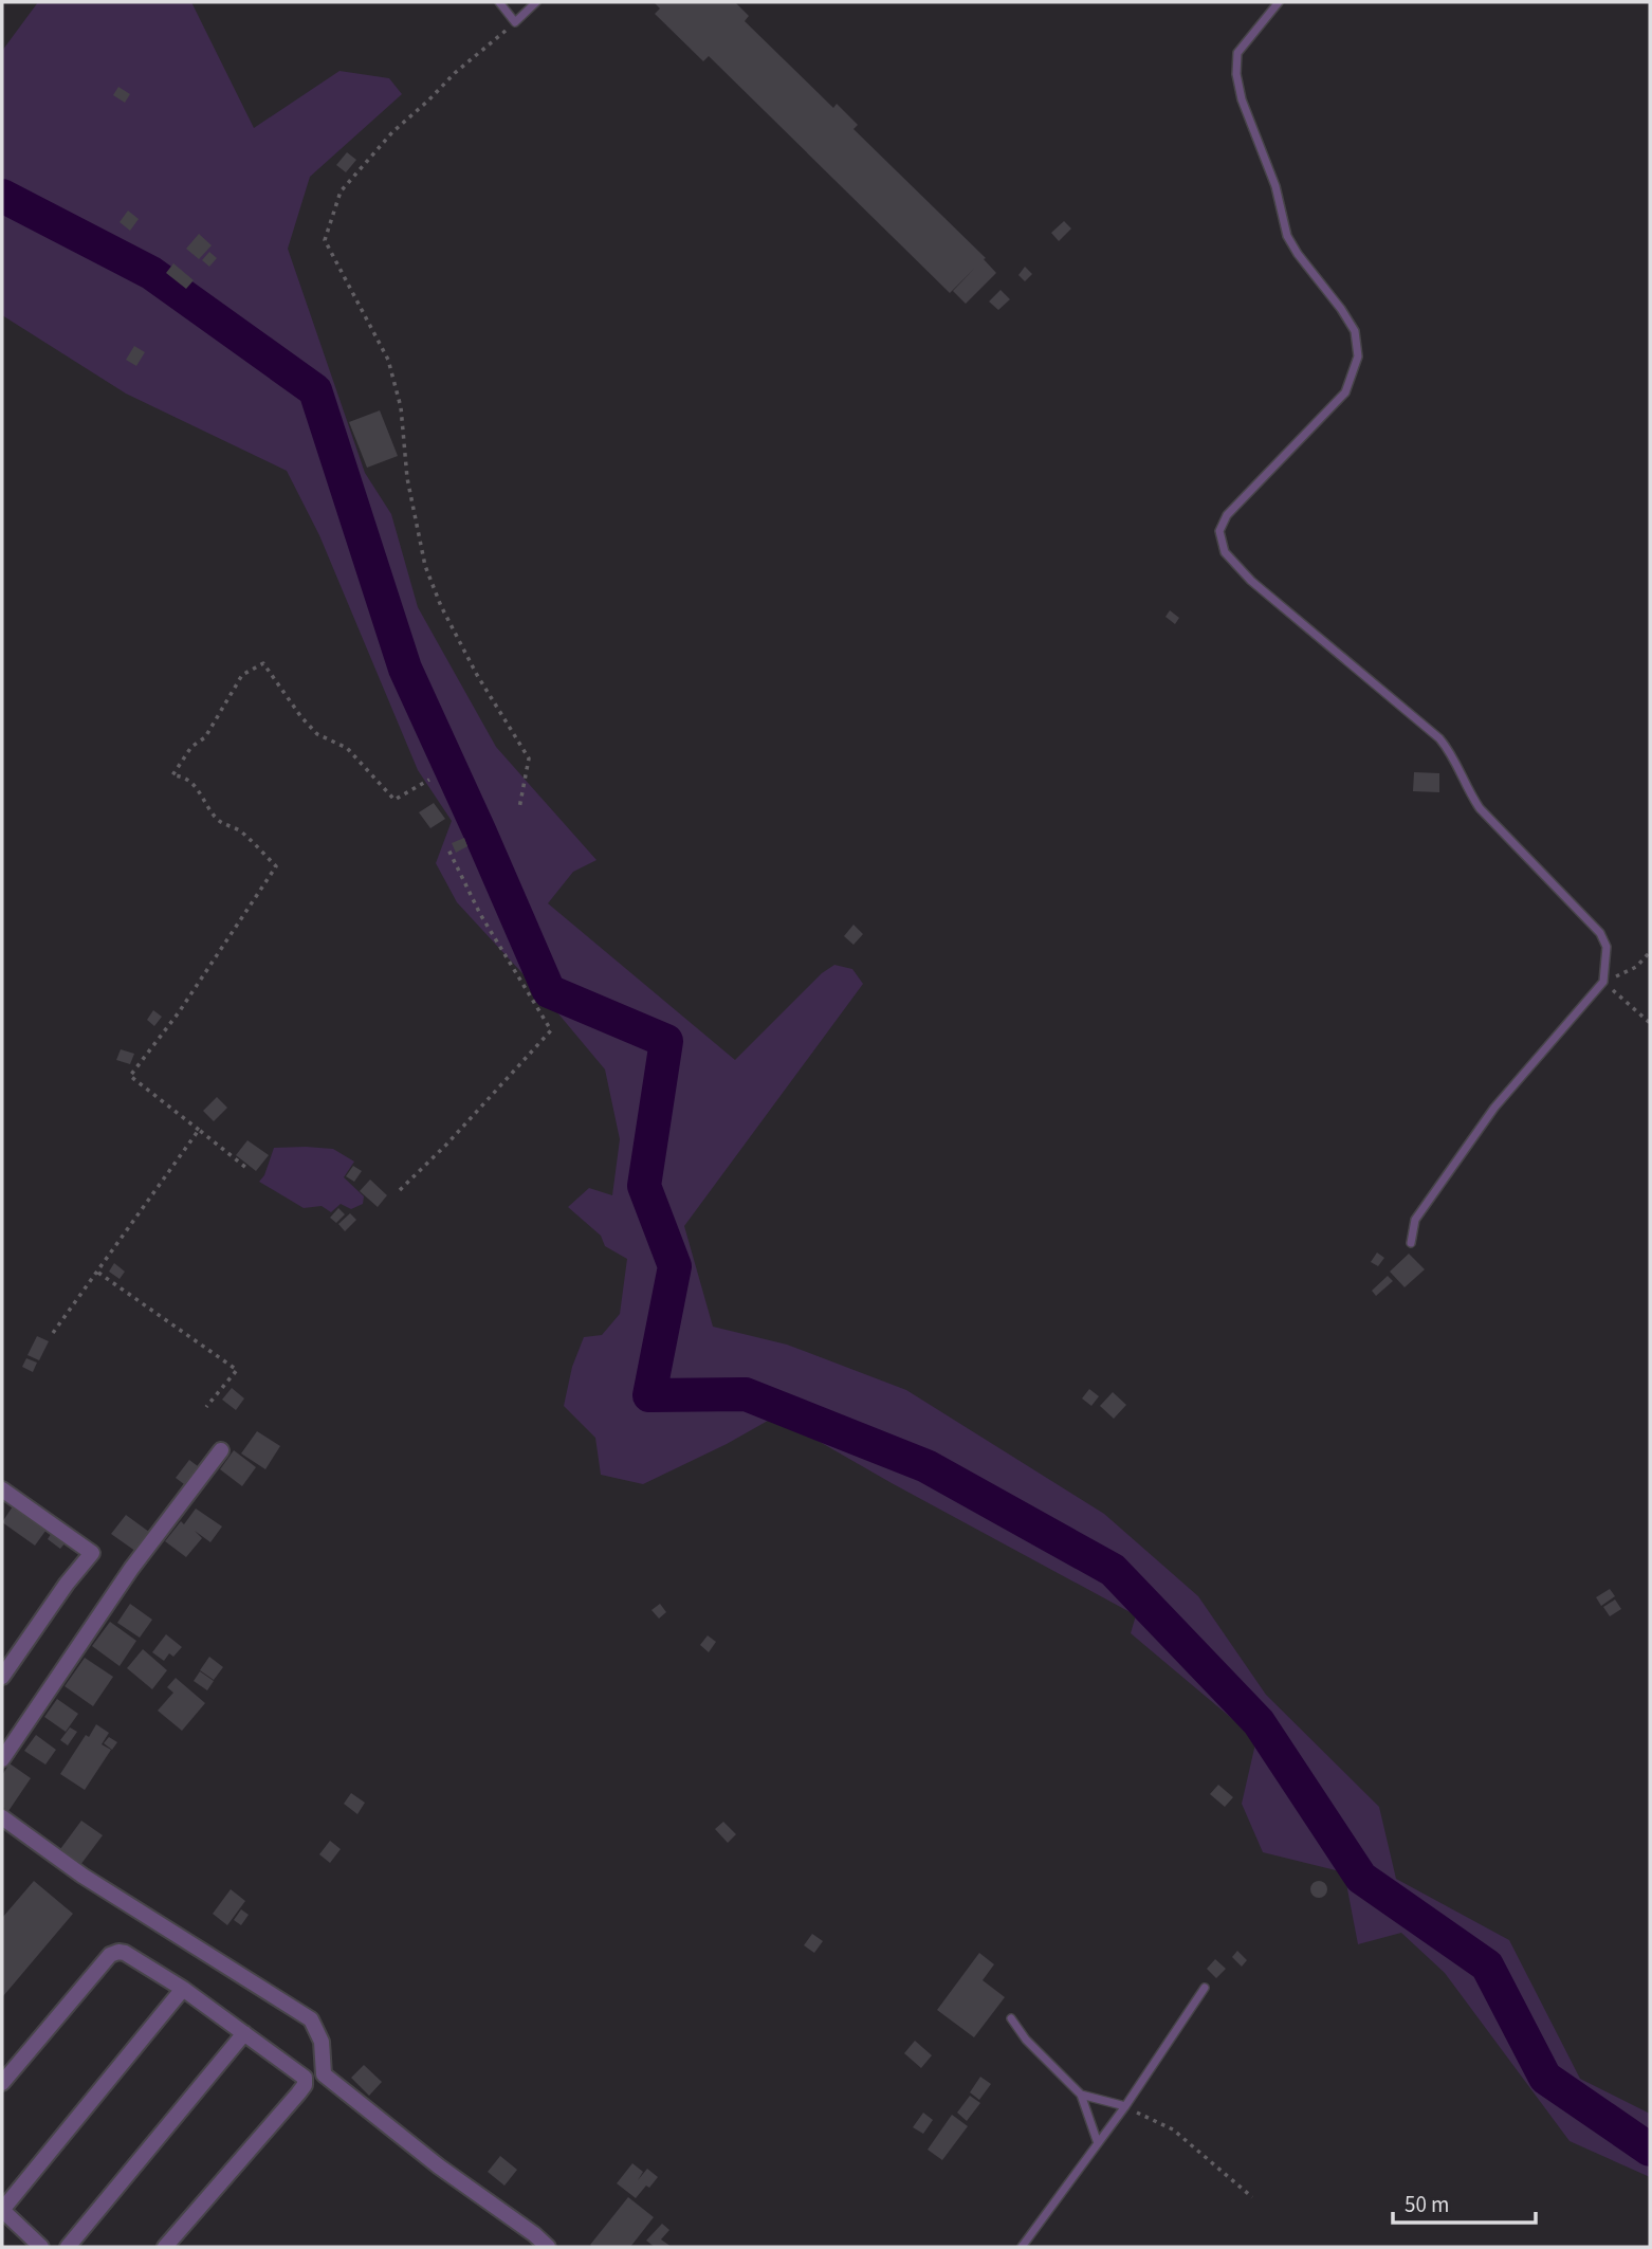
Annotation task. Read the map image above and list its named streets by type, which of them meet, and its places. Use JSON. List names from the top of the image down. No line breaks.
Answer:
{"scale_bar":"50 m"}
